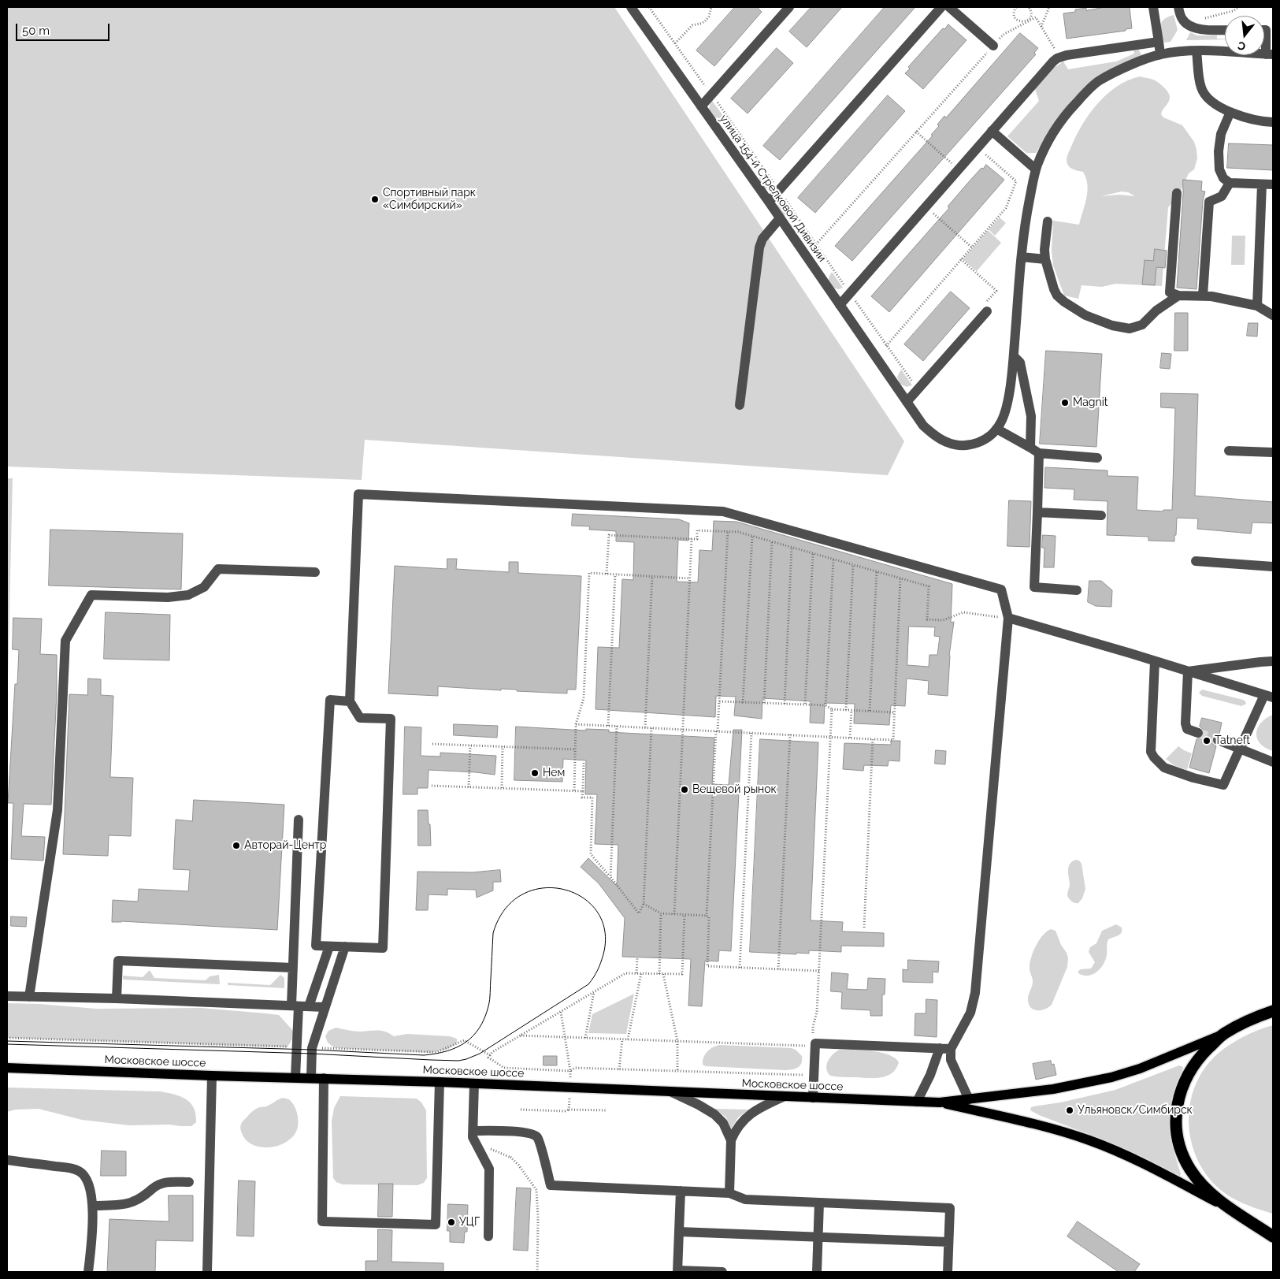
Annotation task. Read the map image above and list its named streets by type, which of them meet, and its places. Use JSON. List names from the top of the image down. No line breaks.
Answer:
{"streets":{"main road":["Московское шоссе"],"street":["улица 154-й Стрелковой Дивизии"]},"places":["Спортивный парк «Симбирский»","Magnit","Tatneft","Нем","Вещевой рынок","Авторай-Центр","Ульяновск/Симбирск","УЦГ"],"scale_bar":"50 m","north":"bottom"}
